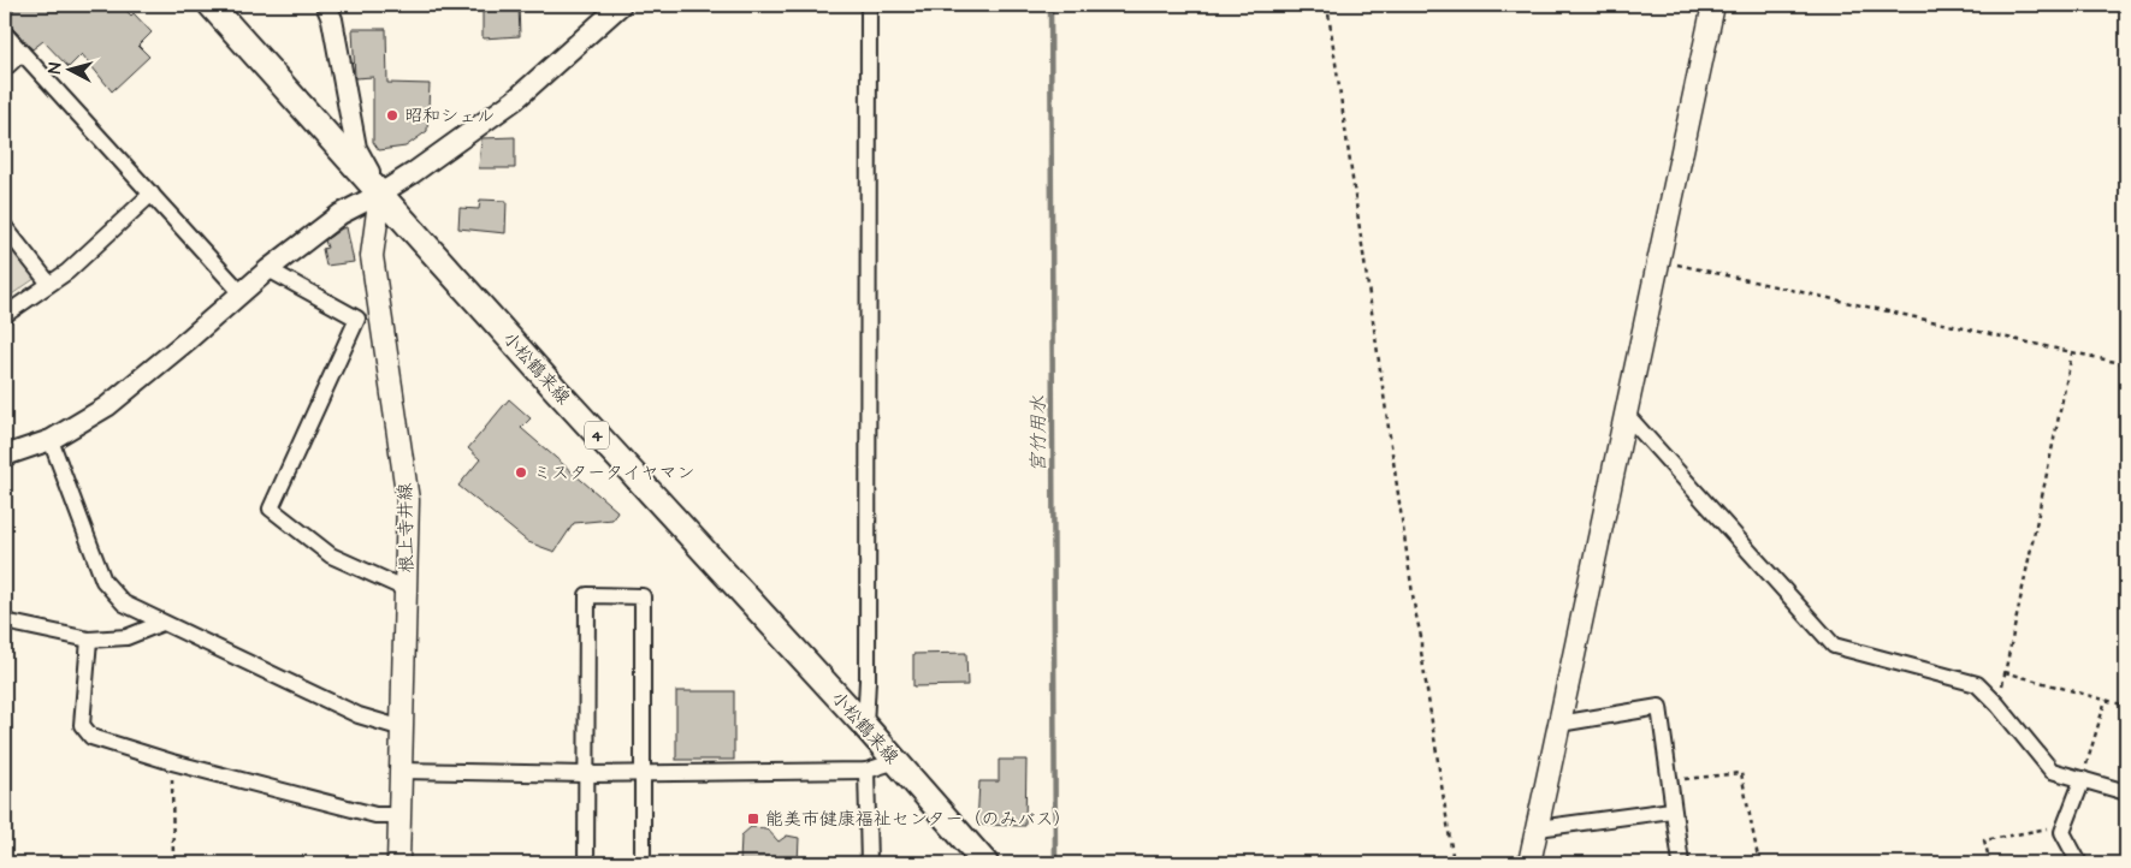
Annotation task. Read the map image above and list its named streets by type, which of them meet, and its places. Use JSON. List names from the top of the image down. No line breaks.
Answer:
{"streets":{"main road":["小松鶴来線","4","根上寺井線"]},"crossings":[["小松鶴来線","根上寺井線"]],"water":["宮竹用水"],"places":{"other":["昭和シェル","ミスタータイヤマン"],"transit":["能美市健康福祉センター（のみバス）"]},"north":"left"}
